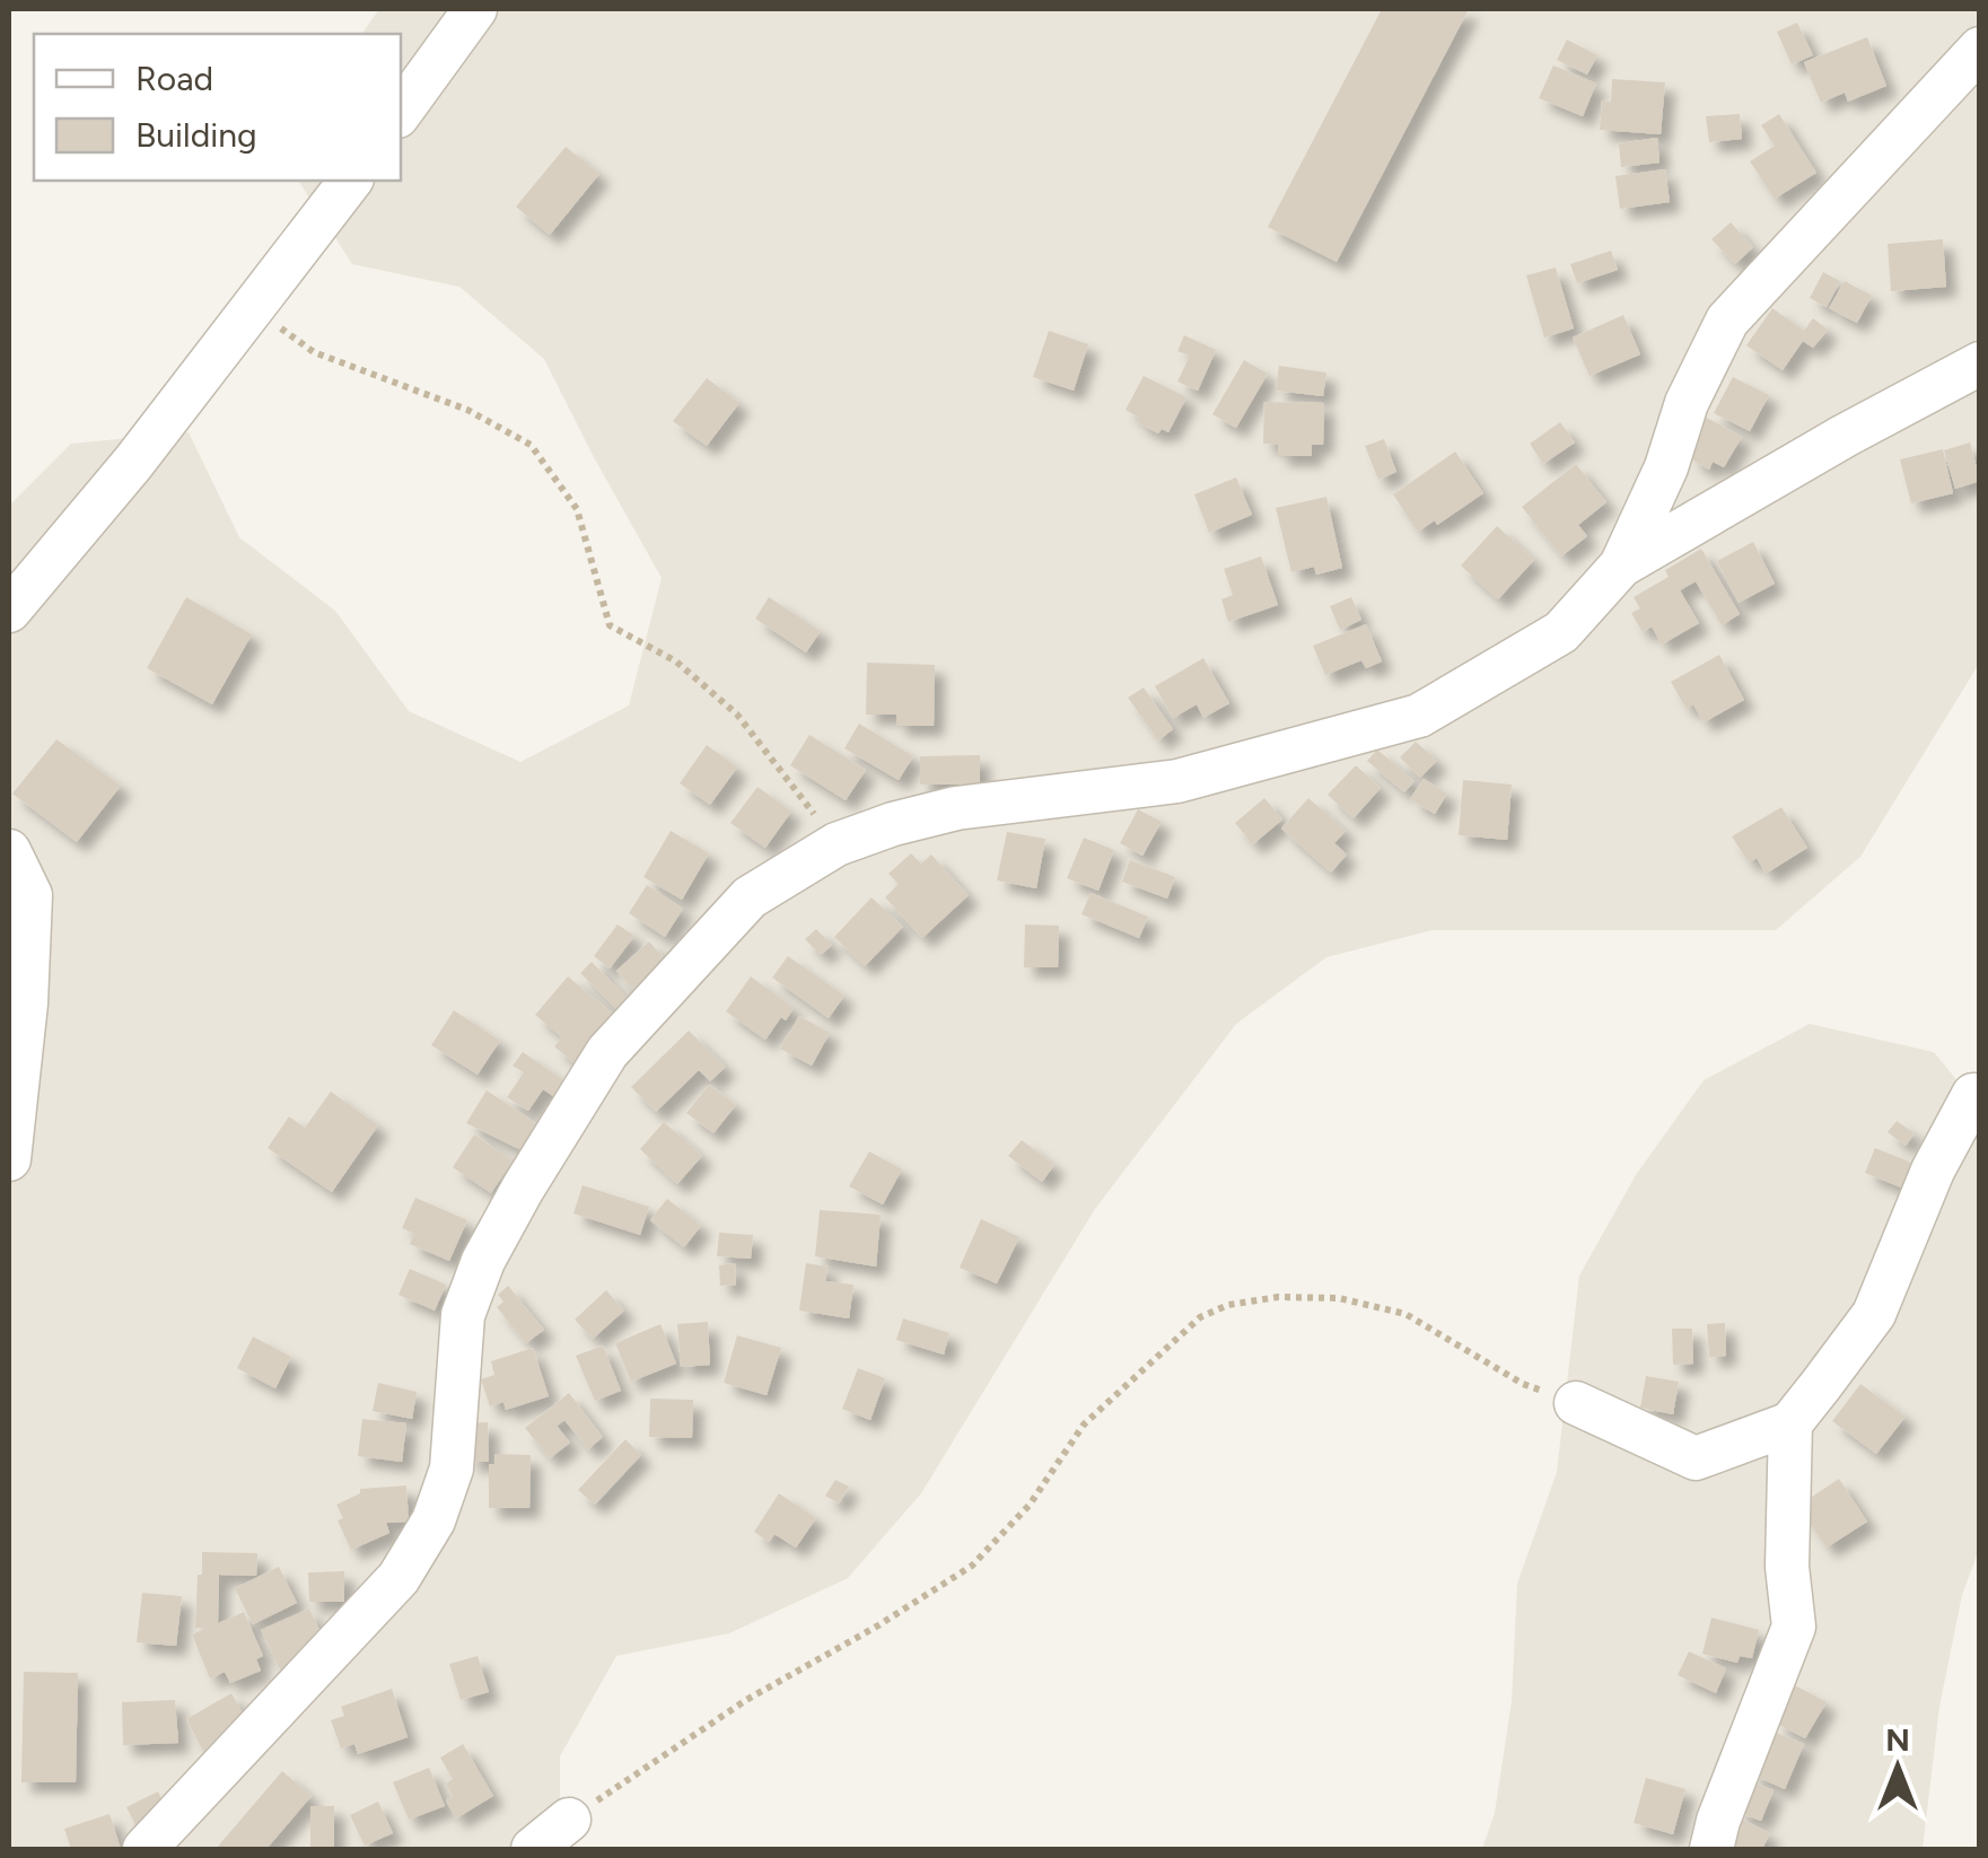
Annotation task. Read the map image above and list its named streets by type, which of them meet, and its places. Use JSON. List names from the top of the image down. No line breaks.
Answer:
{"legend":["Road","Building"],"north":"top"}
